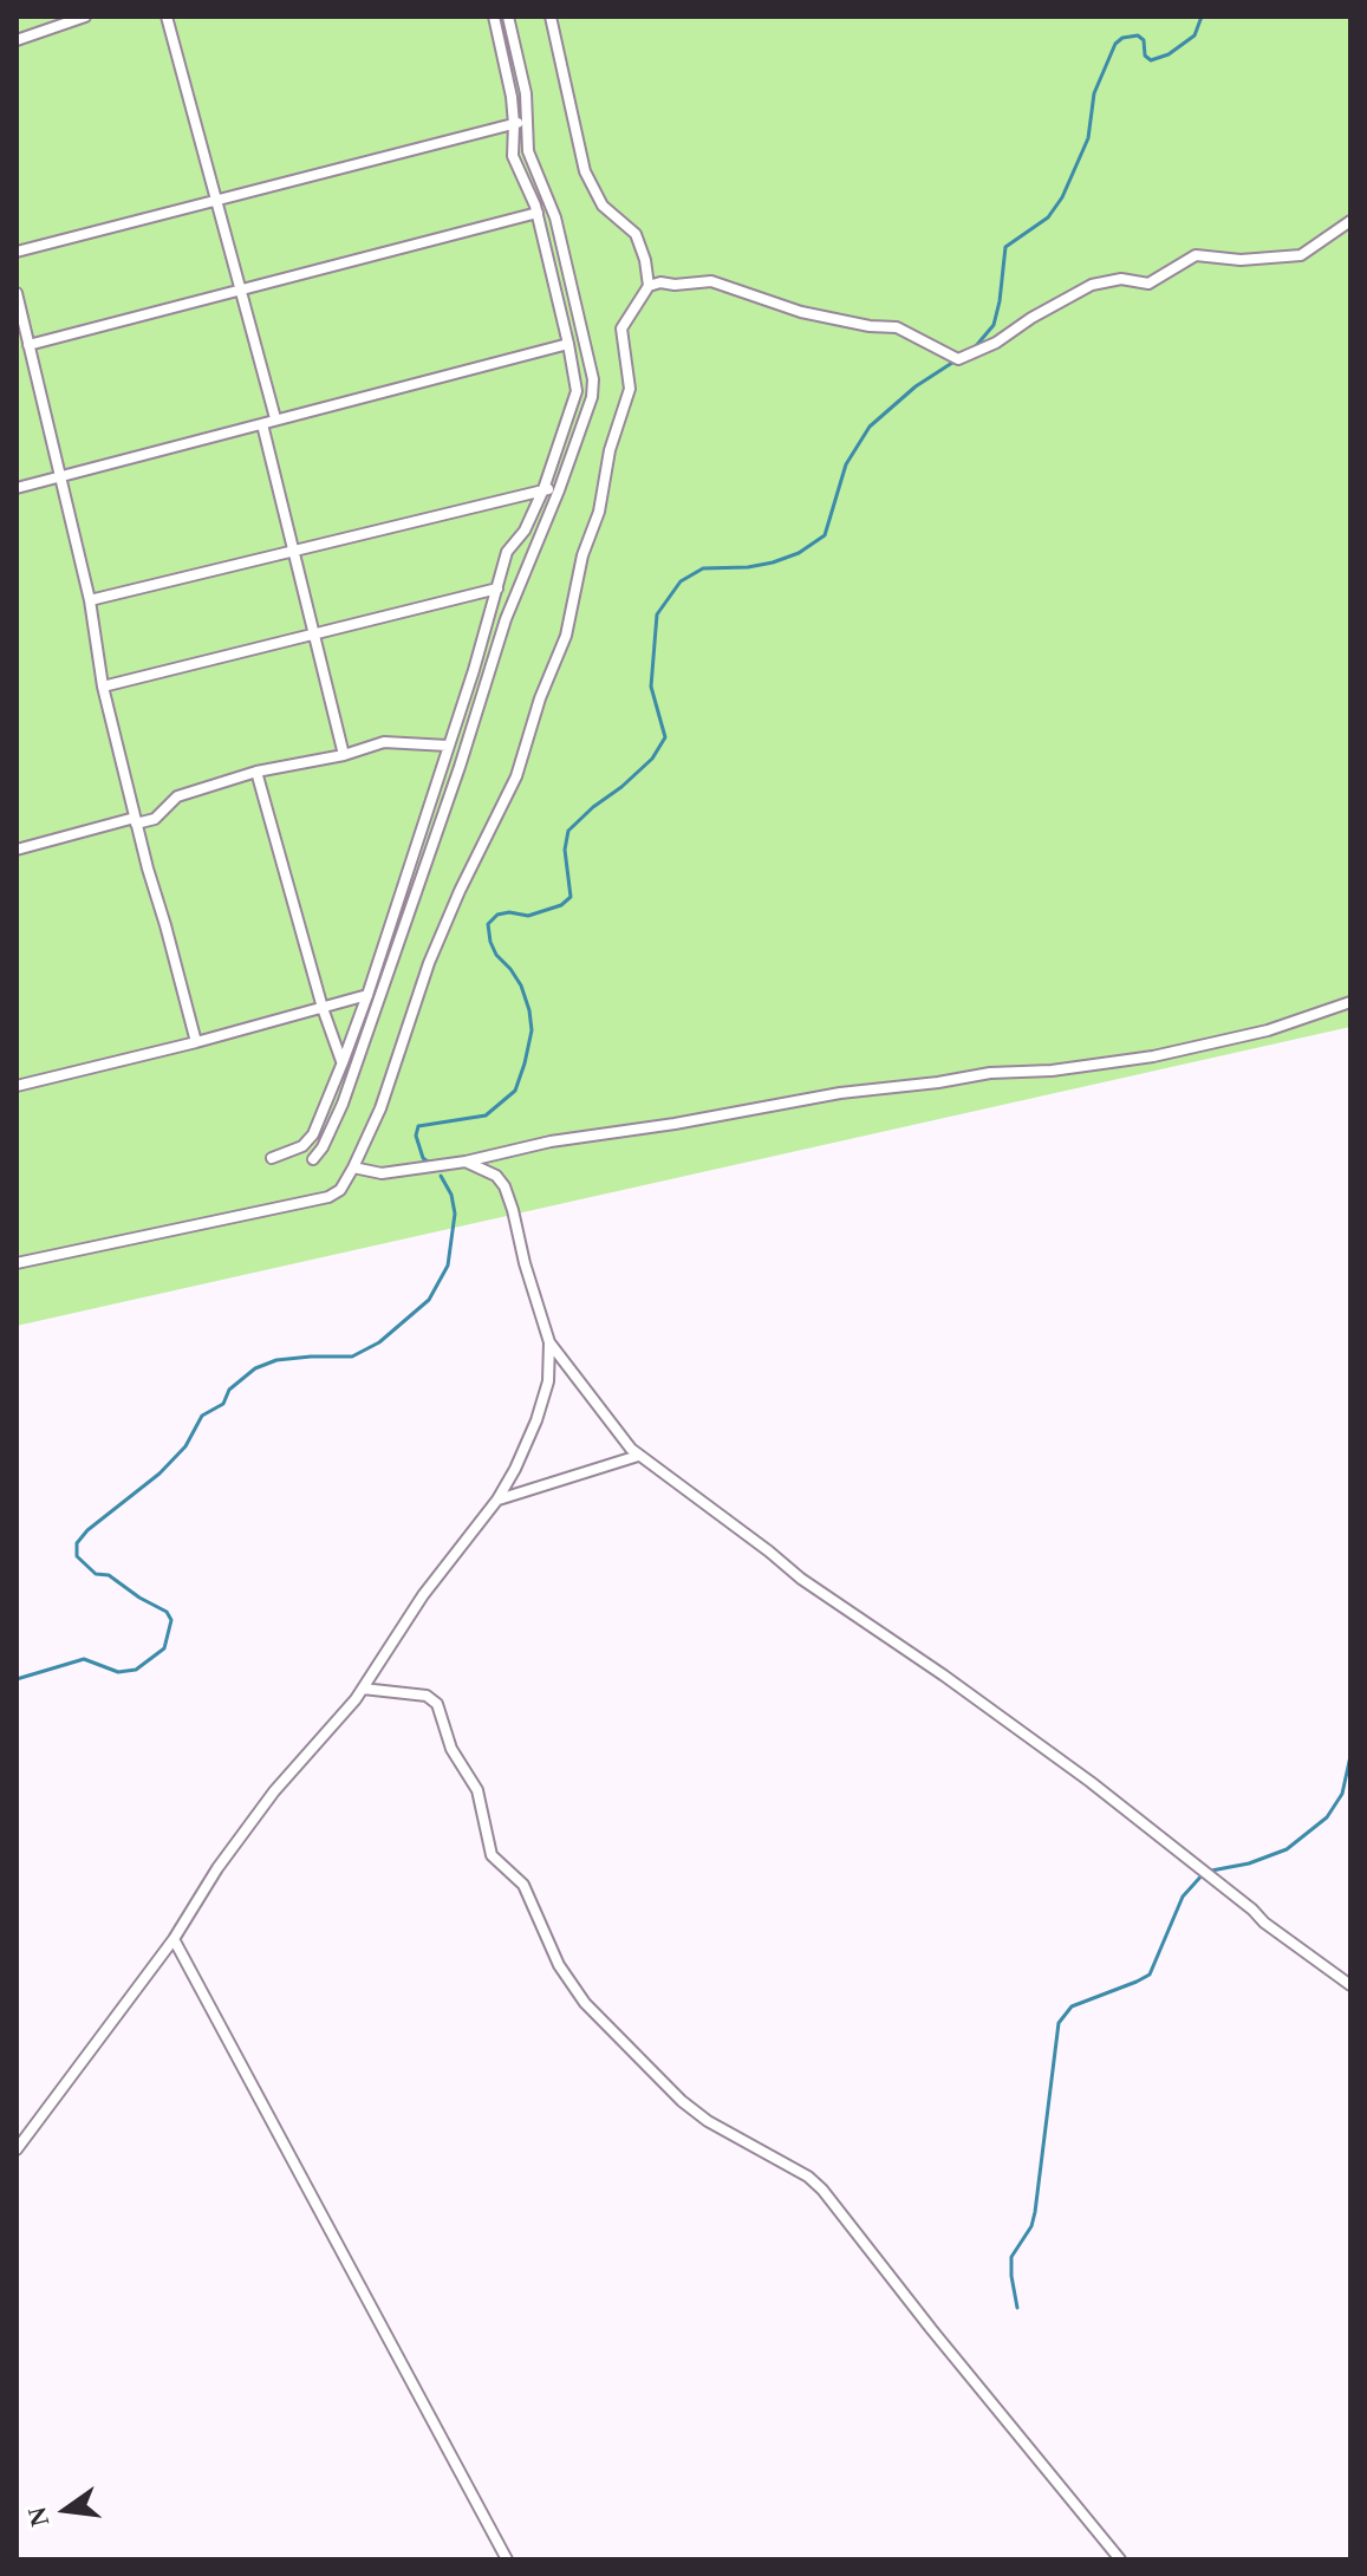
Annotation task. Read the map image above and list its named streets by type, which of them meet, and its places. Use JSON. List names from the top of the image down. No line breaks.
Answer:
{"north":"left"}
